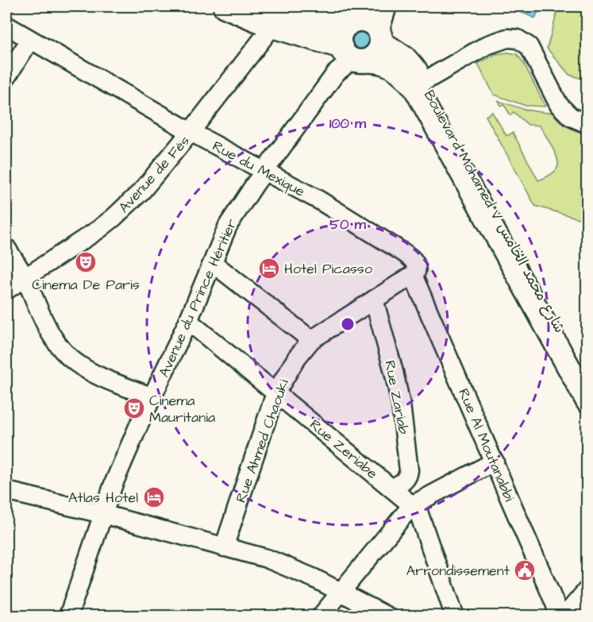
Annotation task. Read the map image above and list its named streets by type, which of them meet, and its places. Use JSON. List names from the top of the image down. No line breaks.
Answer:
{"streets":{"main road":["Boulevard Mohamed V شارع محمد الخامس"],"street":["Rue du Mexique","Avenue de Fès","Avenue du Prince Héritier","Rue Zariab","Rue Ahmed Chaouki","Rue Al Moutanabbi","Rue Zeriabe"]},"crossings":[["Rue du Mexique","Avenue de Fès"],["Rue du Mexique","Avenue du Prince Héritier"],["Rue du Mexique","Rue Ahmed Chaouki"],["Rue du Mexique","Rue Al Moutanabbi"],["Boulevard Mohamed V شارع محمد الخامس","Avenue du Prince Héritier"],["Avenue du Prince Héritier","Rue Zeriabe"],["Rue Zariab","Rue Ahmed Chaouki"],["Rue Zariab","Rue Zeriabe"],["Rue Ahmed Chaouki","Rue Al Moutanabbi"],["Rue Ahmed Chaouki","Rue Zeriabe"]],"places":{"theatre":["Cinema De Paris","Cinema Mauritania"],"hotel":["Hotel Picasso","Atlas Hotel"],"public building":["Arrondissement"]},"rings":["100 m","50 m"]}
